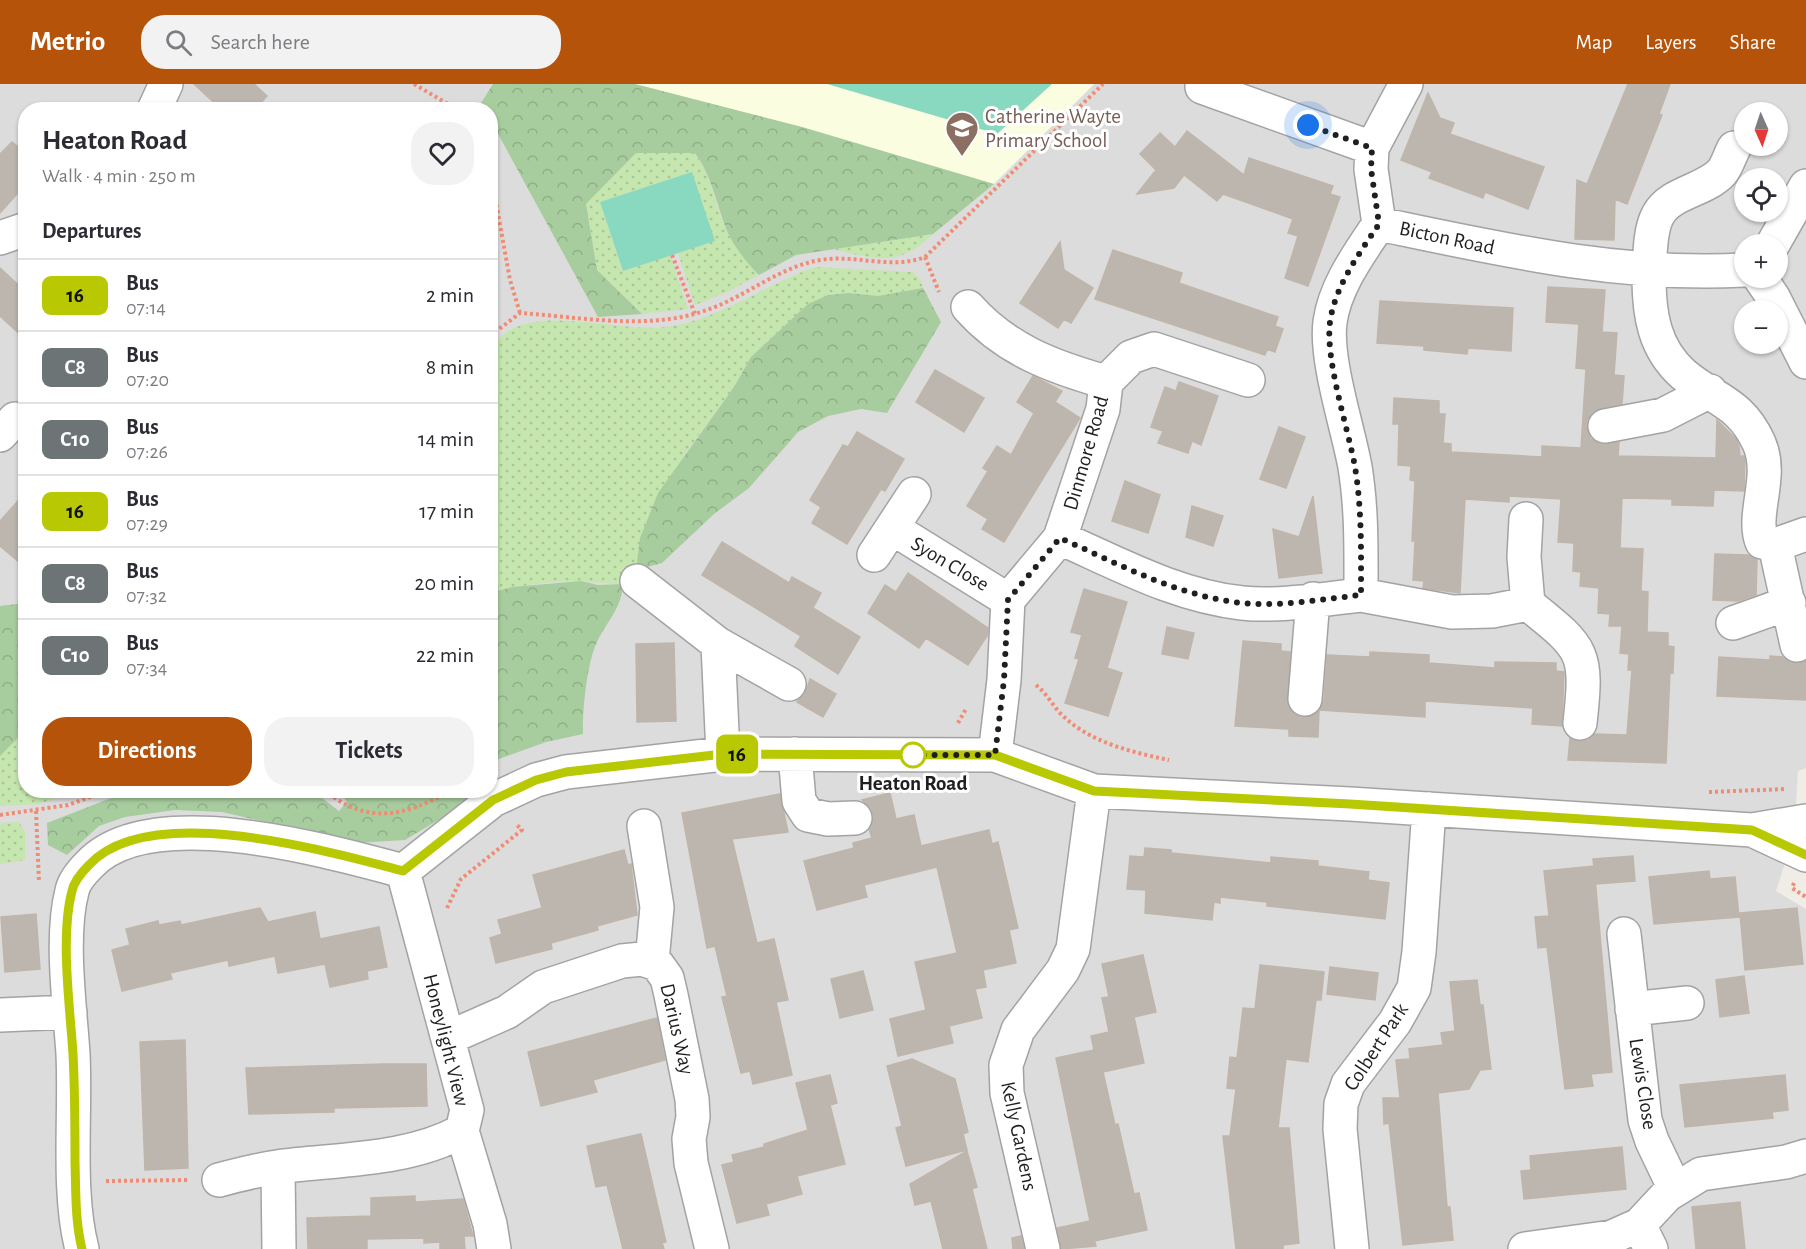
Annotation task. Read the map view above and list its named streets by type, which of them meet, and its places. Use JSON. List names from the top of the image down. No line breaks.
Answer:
{"streets":{"street":["Bicton Road","Dinmore Road","Syon Close","Darius Way","Honeylight View","Colbert Park","Lewis Close","Kelly Gardens"]},"crossings":[["Dinmore Road","Syon Close"],["Darius Way","Honeylight View"]],"places":{"school or university":["Catherine Wayte Primary School"],"other":["Heaton Road"]},"lines":["bus line 16"],"north":"bottom","page":{"header":"Metrio","search":"Search here","nav":["Map","Layers","Share"],"on_map":"16","map_buttons":["+","−"],"heading":[["Heaton Road","Walk · 4 min · 250 m"],"Departures"],"list":[{"mark":"16","name":"Bus","note":"07:14","value":"2 min"},{"mark":"C8","name":"Bus","note":"07:20","value":"8 min"},{"mark":"C10","name":"Bus","note":"07:26","value":"14 min"},{"mark":"16","name":"Bus","note":"07:29","value":"17 min"},{"mark":"C8","name":"Bus","note":"07:32","value":"20 min"},{"mark":"C10","name":"Bus","note":"07:34","value":"22 min"}],"buttons":["Directions","Tickets"]}}
